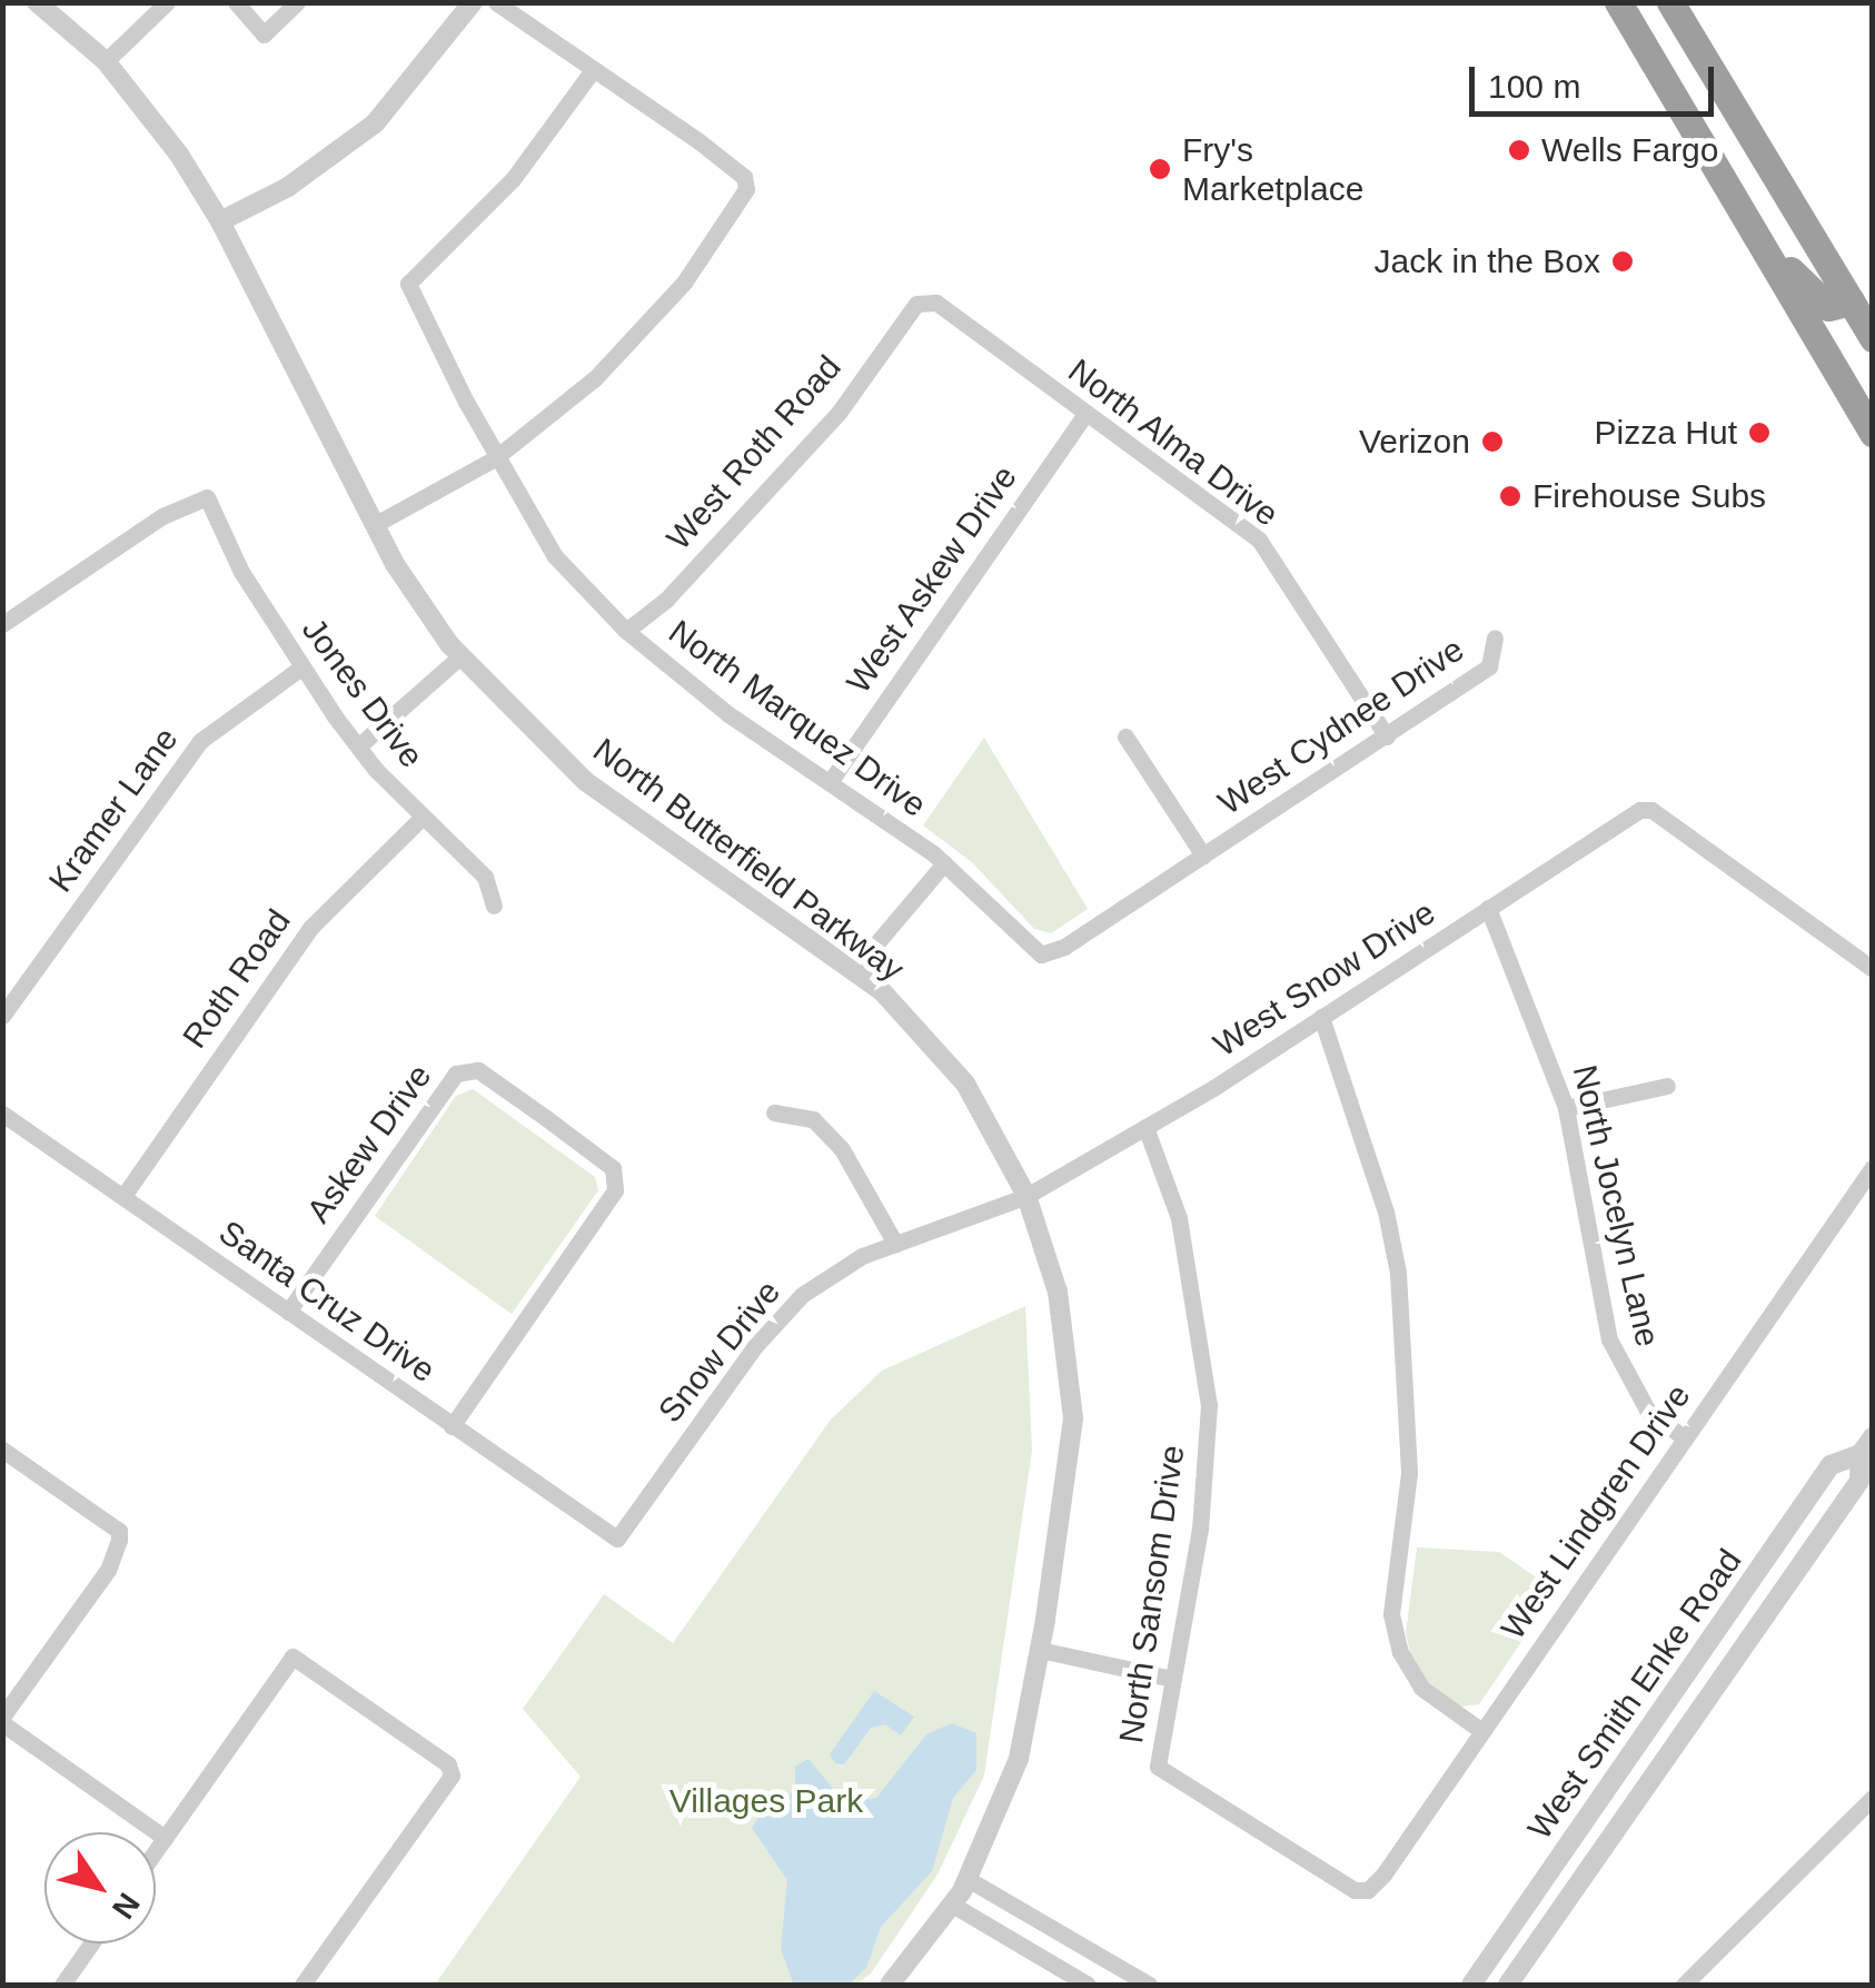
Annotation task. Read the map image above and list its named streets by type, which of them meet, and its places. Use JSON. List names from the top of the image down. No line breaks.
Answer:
{"streets":{"street":["North Alma Drive","West Roth Road","West Askew Drive","Jones Drive","North Marquez Drive","West Cydnee Drive","Kramer Lane","North Butterfield Parkway","Roth Road","West Snow Drive","Askew Drive","North Jocelyn Lane","Santa Cruz Drive","Snow Drive","West Lindgren Drive","North Sansom Drive","West Smith Enke Road"]},"crossings":[["North Alma Drive","West Roth Road"],["North Alma Drive","West Askew Drive"],["North Alma Drive","West Cydnee Drive"],["West Roth Road","North Marquez Drive"],["West Askew Drive","North Marquez Drive"],["Jones Drive","Kramer Lane"],["Jones Drive","Roth Road"],["North Marquez Drive","West Cydnee Drive"],["North Butterfield Parkway","West Snow Drive"],["North Butterfield Parkway","Snow Drive"],["Roth Road","Santa Cruz Drive"],["West Snow Drive","North Jocelyn Lane"],["West Snow Drive","Snow Drive"],["West Snow Drive","North Sansom Drive"],["Askew Drive","Santa Cruz Drive"],["North Jocelyn Lane","West Lindgren Drive"],["Santa Cruz Drive","Snow Drive"],["West Lindgren Drive","North Sansom Drive"]],"parks":["Villages Park"],"places":["Wells Fargo","Fry's Marketplace","Jack in the Box","Pizza Hut","Verizon","Firehouse Subs"],"scale_bar":"100 m","north":"bottom right"}
